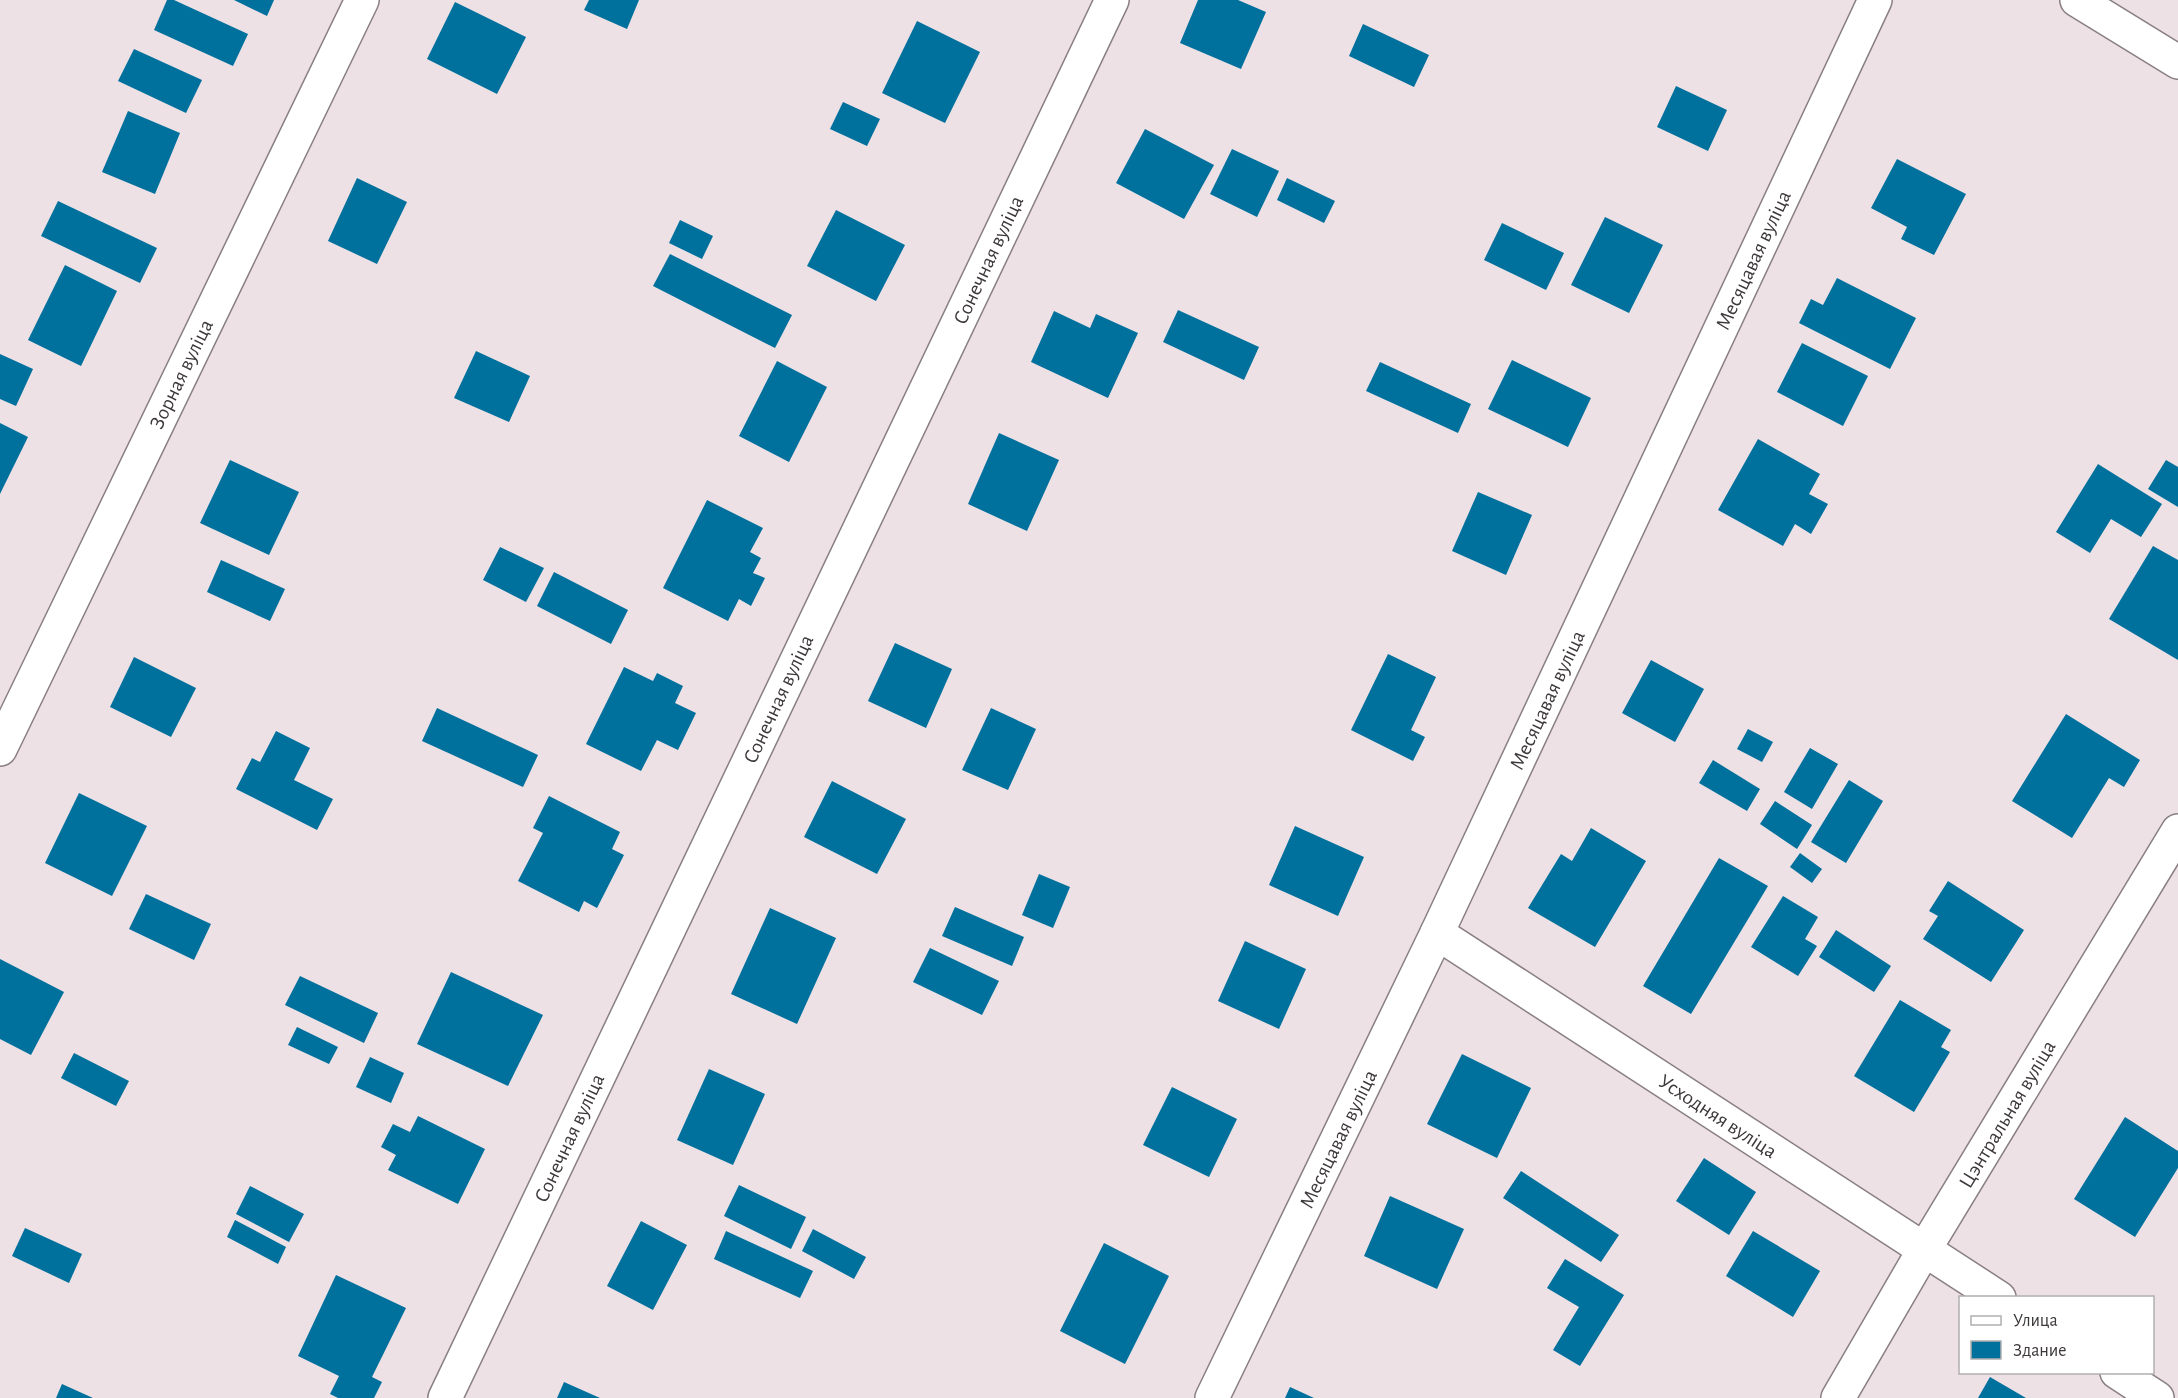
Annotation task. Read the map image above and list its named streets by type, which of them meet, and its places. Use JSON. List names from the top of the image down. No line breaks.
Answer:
{"streets":{"street":["Сонечная вуліца","Месяцавая вуліца","Зорная вуліца","Цэнтральная вуліца","Усходняя вуліца"]},"crossings":[["Месяцавая вуліца","Усходняя вуліца"],["Цэнтральная вуліца","Усходняя вуліца"]],"legend":["Улица","Здание"]}
